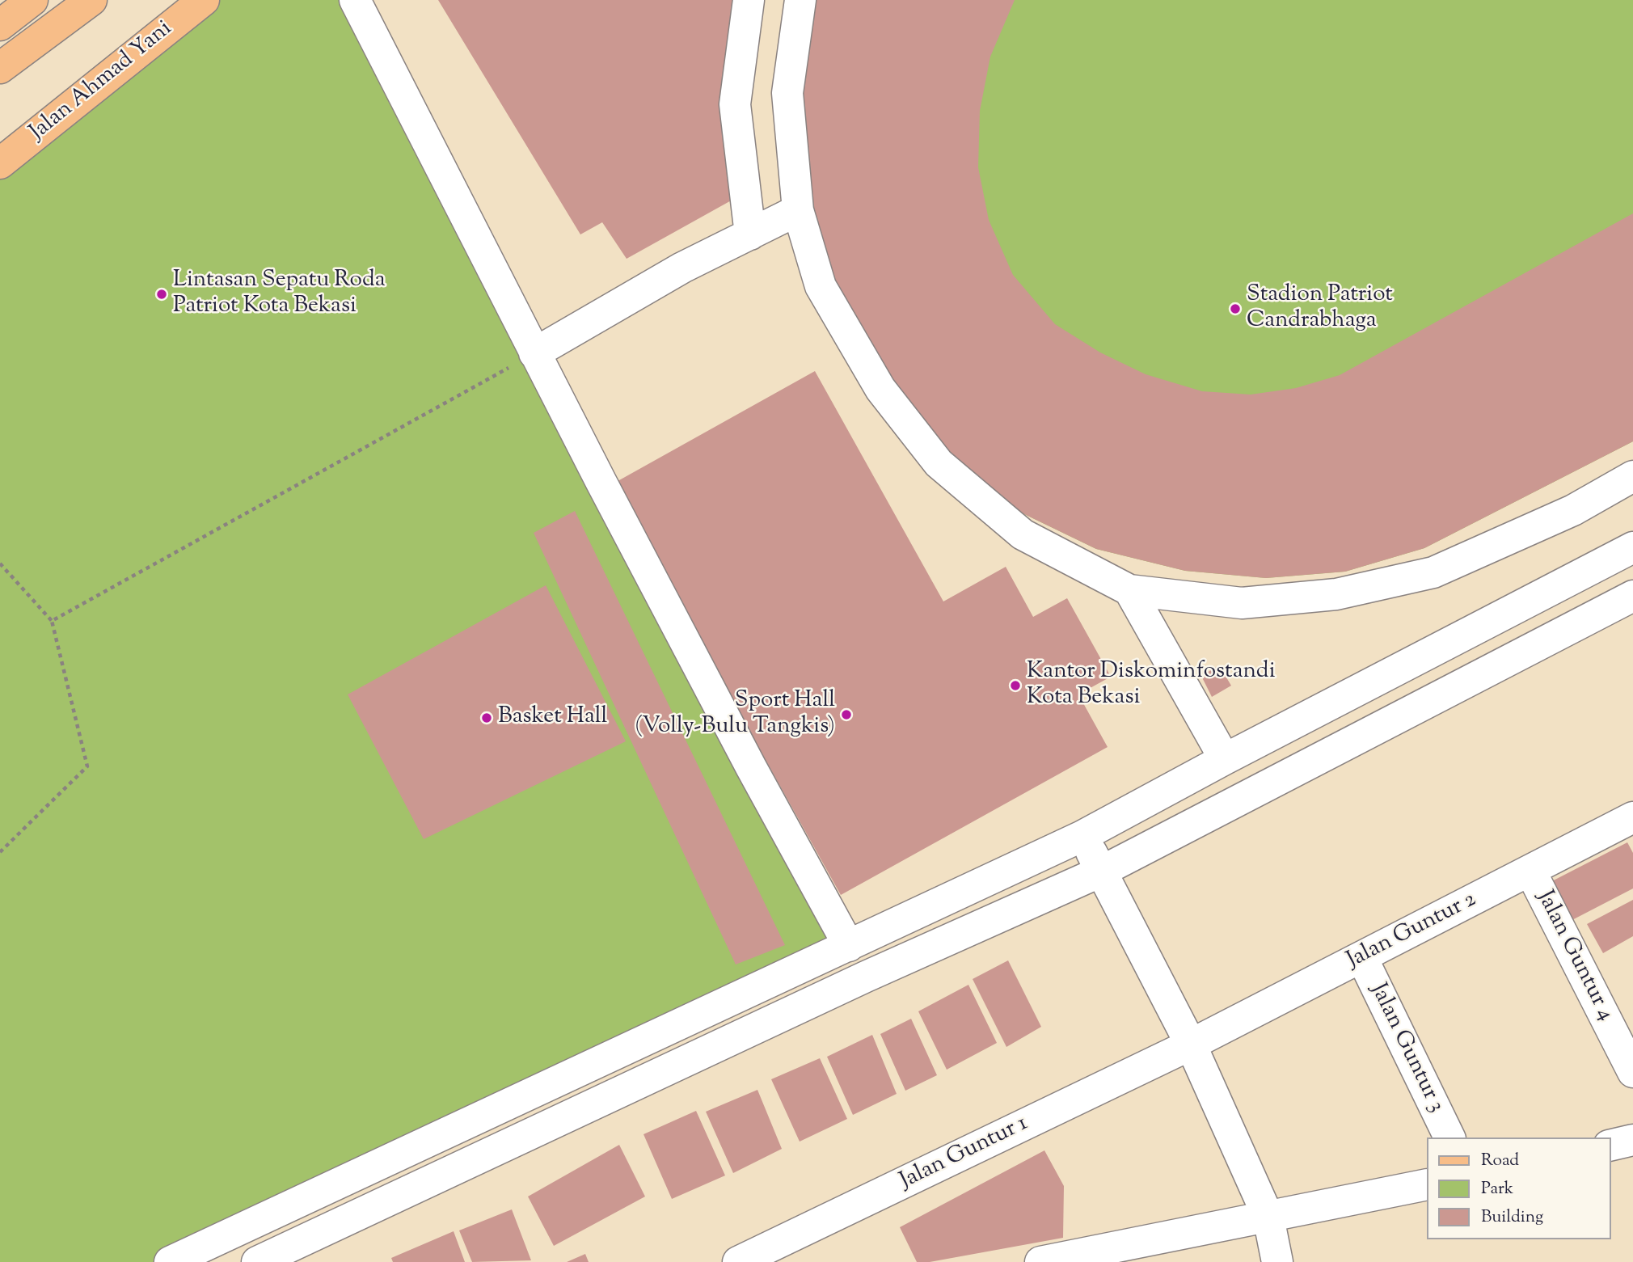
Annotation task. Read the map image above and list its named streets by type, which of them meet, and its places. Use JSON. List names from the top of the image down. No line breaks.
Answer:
{"streets":{"main road":["Jalan Ahmad Yani"],"street":["Jalan Guntur 2","Jalan Guntur 4","Jalan Guntur 3","Jalan Guntur 1"]},"crossings":[["Jalan Guntur 2","Jalan Guntur 4"],["Jalan Guntur 2","Jalan Guntur 3"],["Jalan Guntur 2","Jalan Guntur 1"]],"places":["Lintasan Sepatu Roda Patriot Kota Bekasi","Stadion Patriot Candrabhaga","Kantor Diskominfostandi Kota Bekasi","Sport Hall (Volly-Bulu Tangkis)","Basket Hall"],"legend":["Road","Park","Building"]}
